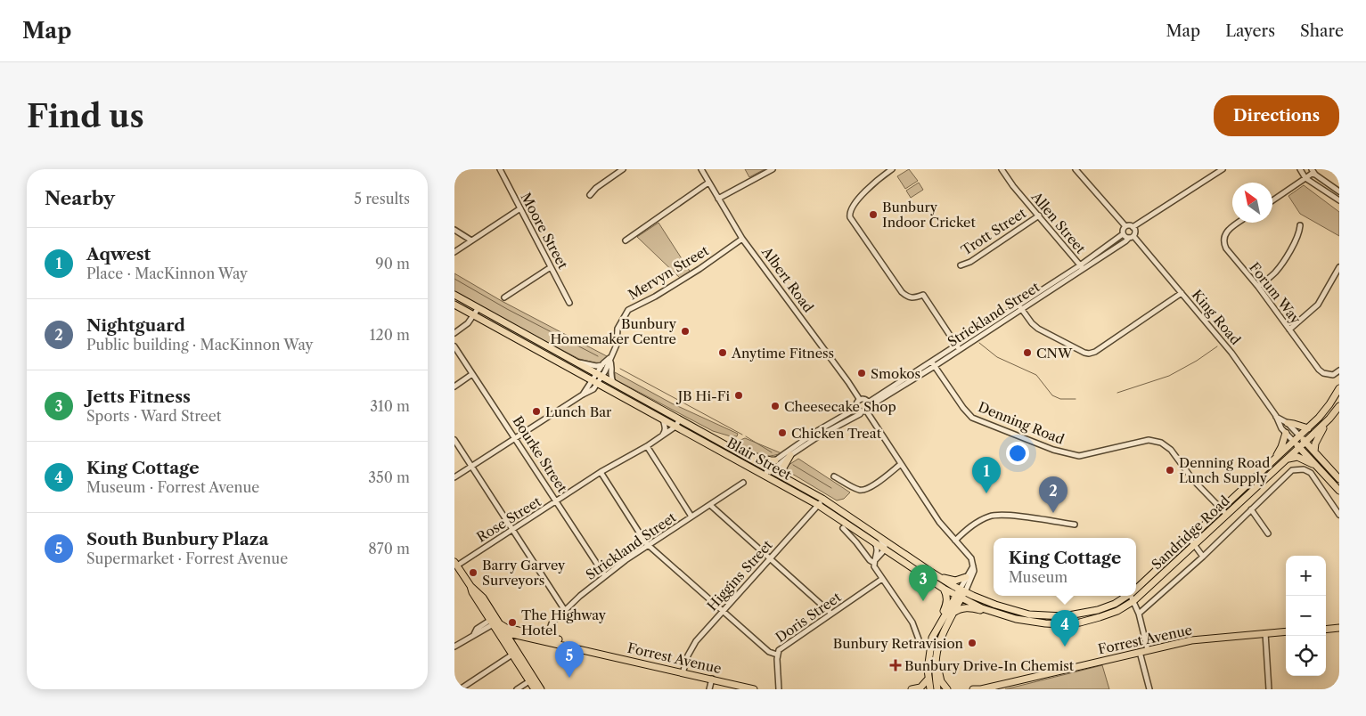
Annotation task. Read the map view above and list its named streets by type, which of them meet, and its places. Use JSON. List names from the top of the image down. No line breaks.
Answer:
{"streets":{"main road":["Blair Street","Sandridge Road","Forrest Avenue"],"street":["Allen Street","Moore Street","Trott Street","Mervyn Street","Albert Road","Forum Way","Strickland Street","King Road","Denning Road","Bourke Street","Rose Street","Higgins Street","Doris Street"]},"crossings":[["Allen Street","Trott Street"],["Allen Street","Strickland Street"],["Mervyn Street","Albert Road"],["Mervyn Street","Bourke Street"],["Mervyn Street","Blair Street"],["Strickland Street","King Road"],["Strickland Street","Denning Road"],["Strickland Street","Bourke Street"],["Strickland Street","Blair Street"],["Strickland Street","Forrest Avenue"],["King Road","Sandridge Road"],["Denning Road","Sandridge Road"],["Bourke Street","Rose Street"],["Blair Street","Rose Street"],["Blair Street","Sandridge Road"],["Blair Street","Higgins Street"],["Higgins Street","Forrest Avenue"]],"places":{"other":["Bunbury Indoor Cricket","Bunbury Homemaker Centre","Anytime Fitness","CNW","Smokos","JB Hi-Fi","Cheesecake Shop","Lunch Bar","Chicken Treat","Denning Road Lunch Supply","Barry Garvey Surveyors","The Highway Hotel","Bunbury Retravision"],"health":["Bunbury Drive-In Chemist"]},"north":"top left","page":{"header":"Map","nav":["Map","Layers","Share"],"buttons":"Directions","title":"Find us","heading":["Nearby","5 results"],"list":[{"mark":"1","name":"Aqwest","note":"Place · MacKinnon Way","value":"90 m"},{"mark":"2","name":"Nightguard","note":"Public building · MacKinnon Way","value":"120 m"},{"mark":"3","name":"Jetts Fitness","note":"Sports · Ward Street","value":"310 m"},{"mark":"4","name":"King Cottage","note":"Museum · Forrest Avenue","value":"350 m"},{"mark":"5","name":"South Bunbury Plaza","note":"Supermarket · Forrest Avenue","value":"870 m"}],"pins":["1","2","3","4","5"],"popup":["King Cottage","Museum"],"map_buttons":["+","−"]}}
